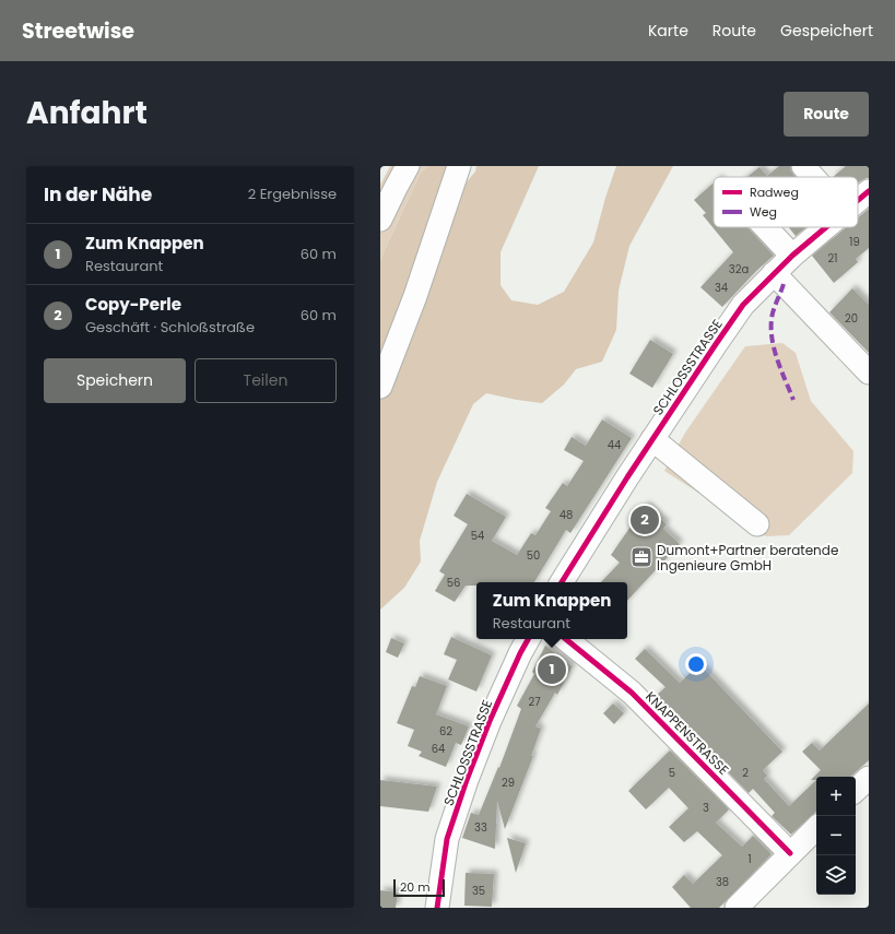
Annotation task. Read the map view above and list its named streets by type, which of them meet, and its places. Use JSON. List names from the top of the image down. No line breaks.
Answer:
{"streets":{"street":["SCHLOSSSTRASSE","KNAPPENSTRASSE"]},"places":{"office":["Dumont+Partner beratende Ingenieure GmbH"]},"house_numbers":["19","21","32a","34","20","44","48","54","50","56","27","62","64","5","2","29","3","33","1","38","35"],"legend":["Radweg","Weg"],"scale_bar":"20 m","page":{"header":"Streetwise","nav":["Karte","Route","Gespeichert"],"title":"Anfahrt","buttons":["Route",["Speichern","Teilen"]],"heading":["In der Nähe","2 Ergebnisse"],"list":[{"mark":"1","name":"Zum Knappen","note":"Restaurant","value":"60 m"},{"mark":"2","name":"Copy-Perle","note":"Geschäft · Schloßstraße","value":"60 m"}],"pins":["2","1"],"popup":["Zum Knappen","Restaurant"],"map_buttons":["+","−"],"scale":"20 m"}}
